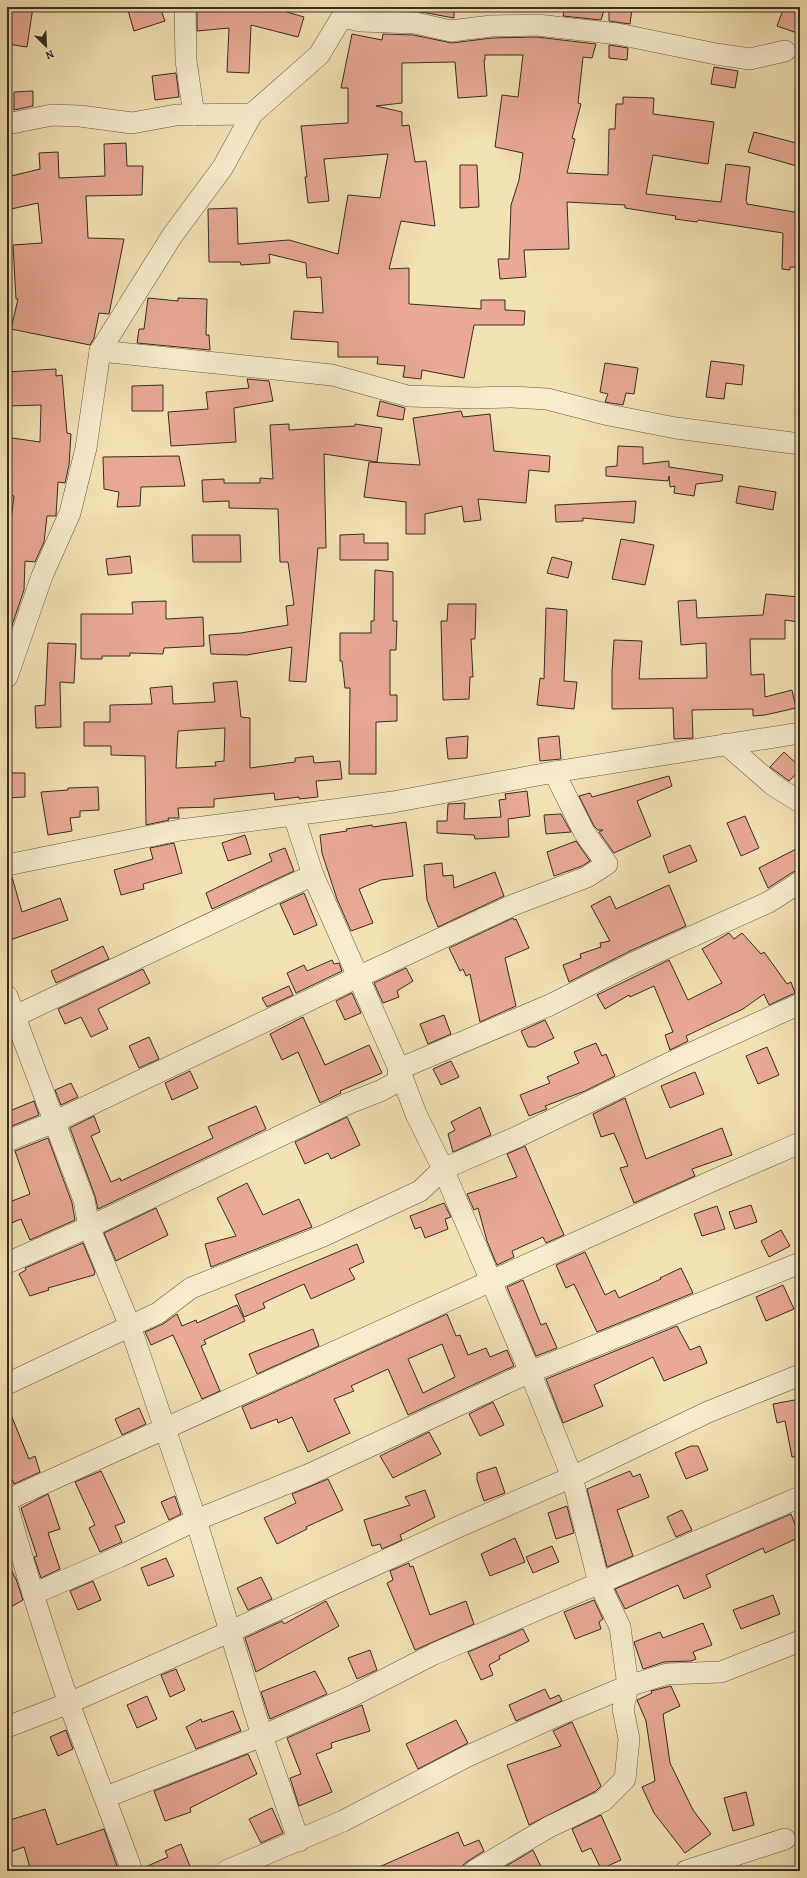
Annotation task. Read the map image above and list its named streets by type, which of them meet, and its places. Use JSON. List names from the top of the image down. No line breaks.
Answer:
{"north":"bottom right"}
